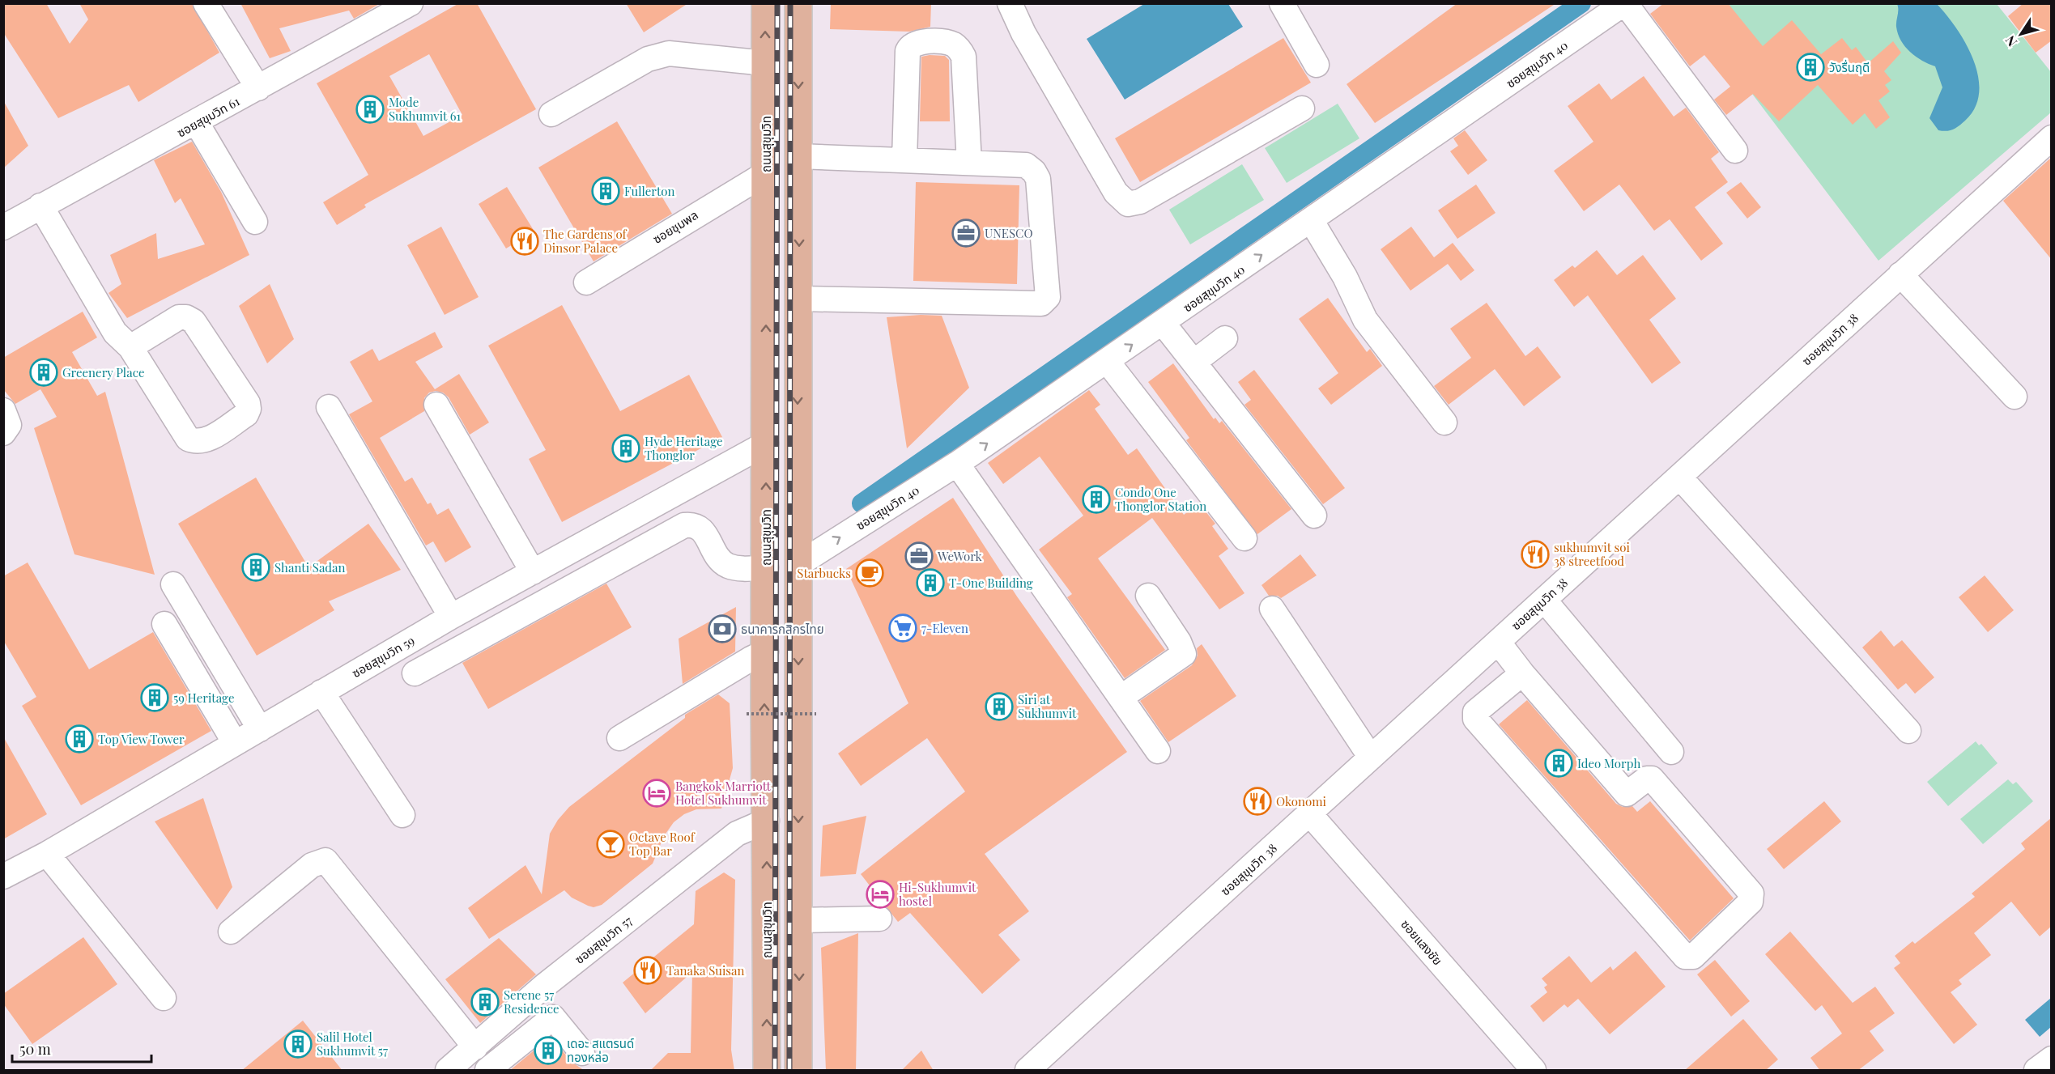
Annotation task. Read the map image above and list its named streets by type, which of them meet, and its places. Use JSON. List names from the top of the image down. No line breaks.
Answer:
{"streets":{"main road":["ถนนสุขุมวิท"],"street":["ซอยสุขุมวิท 40","ซอยสุขุมวิท 61","ซอยชุมพล","ซอยสุขุมวิท 38","ซอยสุขุมวิท 59","ซอยสุขุมวิท 57","ซอยแสงชัย"]},"crossings":[["ถนนสุขุมวิท","ซอยชุมพล"],["ถนนสุขุมวิท","ซอยสุขุมวิท 59"],["ถนนสุขุมวิท","ซอยสุขุมวิท 57"],["ซอยสุขุมวิท 38","ซอยแสงชัย"]],"one_way":["ซอยสุขุมวิท 40"],"places":{"building":["วังรื่นฤดี","Mode Sukhumvit 61","Fullerton","Greenery Place","Hyde Heritage Thonglor","Condo One Thonglor Station","Shanti Sadan","T-One Building","59 Heritage","Siri at Sukhumvit","Top View Tower","Ideo Morph","Serene 57 Residence","Salil Hotel Sukhumvit 57","เดอะ สแตรนด์ ทองหล่อ"],"office":["UNESCO","WeWork"],"restaurant":["The Gardens of Dinsor Palace","sukhumvit soi 38 streetfood","Okonomi","Tanaka Suisan"],"cafe":["Starbucks"],"supermarket":["7-Eleven"],"bank":["ธนาคารกสิกรไทย"],"hotel":["Bangkok Marriott Hotel Sukhumvit","Hi-Sukhumvit hostel"],"bar":["Octave Roof Top Bar"]},"scale_bar":"50 m","north":"bottom left"}
